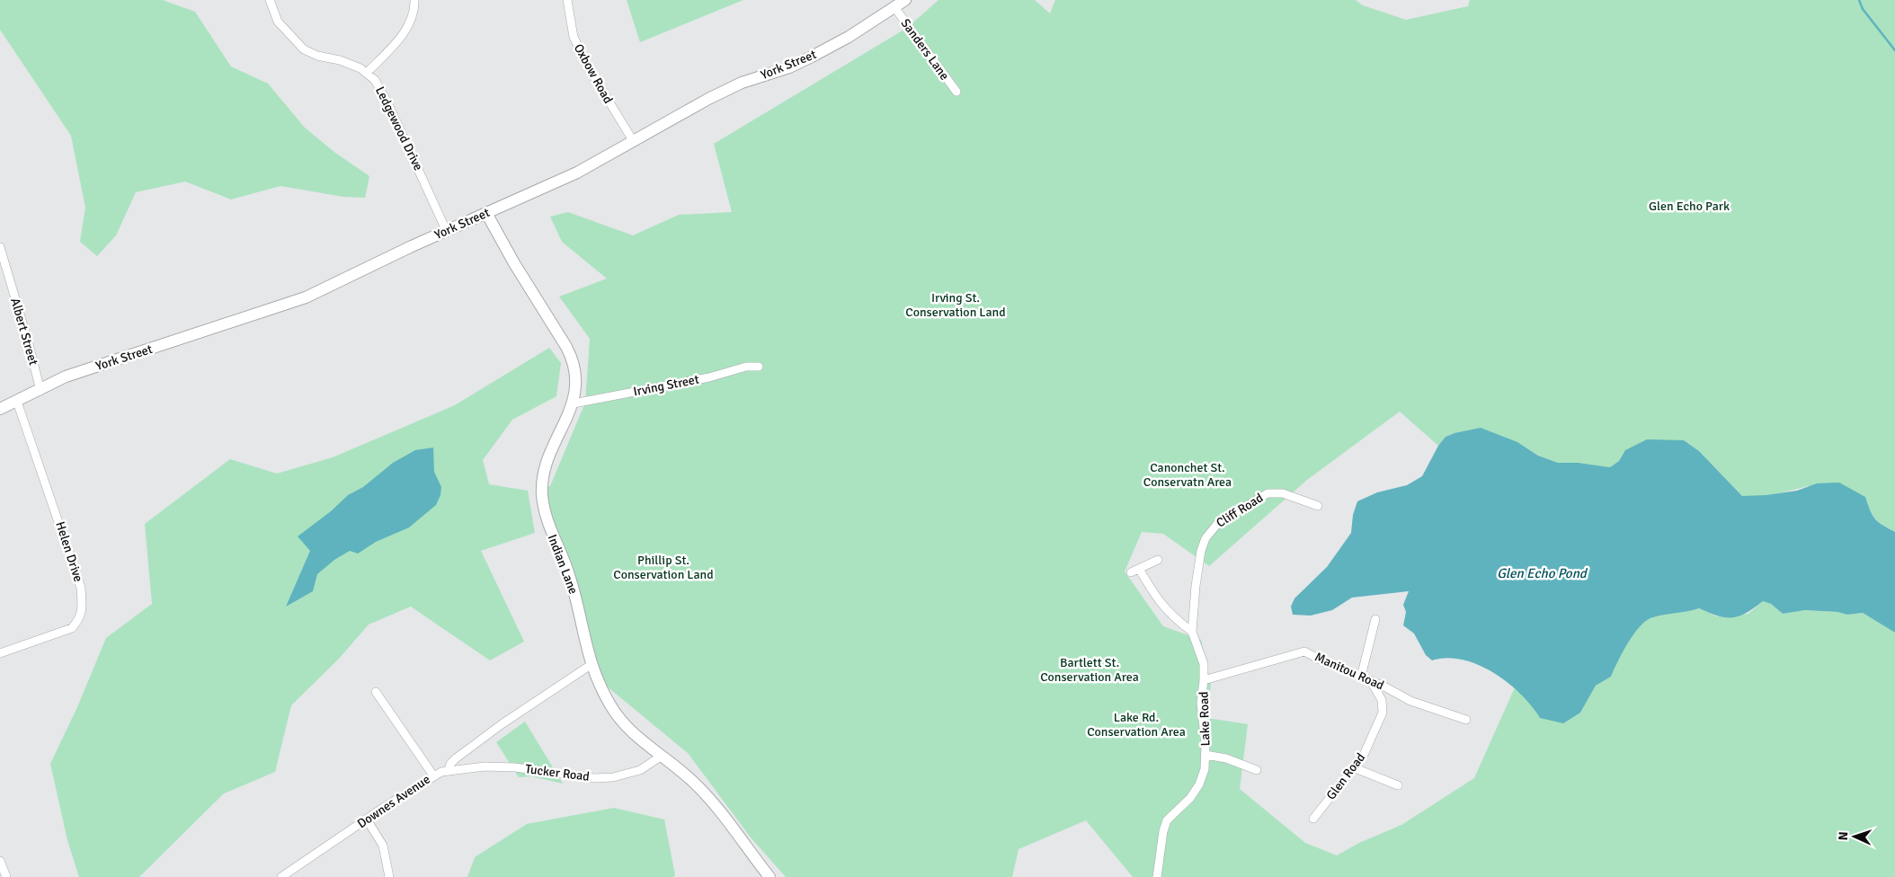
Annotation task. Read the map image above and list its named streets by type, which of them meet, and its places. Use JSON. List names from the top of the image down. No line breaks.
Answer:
{"streets":{"street":["Sanders Lane","York Street","Oxbow Road","Ledgewood Drive","Albert Street","Irving Street","Cliff Road","Helen Drive","Indian Lane","Manitou Road","Lake Road","Tucker Road","Glen Road","Downes Avenue"]},"crossings":[["Sanders Lane","York Street"],["York Street","Oxbow Road"],["York Street","Ledgewood Drive"],["York Street","Albert Street"],["York Street","Helen Drive"],["York Street","Indian Lane"],["Irving Street","Indian Lane"],["Cliff Road","Lake Road"],["Indian Lane","Tucker Road"],["Manitou Road","Lake Road"],["Manitou Road","Glen Road"],["Tucker Road","Downes Avenue"]],"water":["Glen Echo Pond"],"parks":["Glen Echo Park","Irving St. Conservation Land","Canonchet St. Conservatn Area","Phillip St. Conservation Land","Bartlett St. Conservation Area","Lake Rd. Conservation Area"],"north":"left"}
